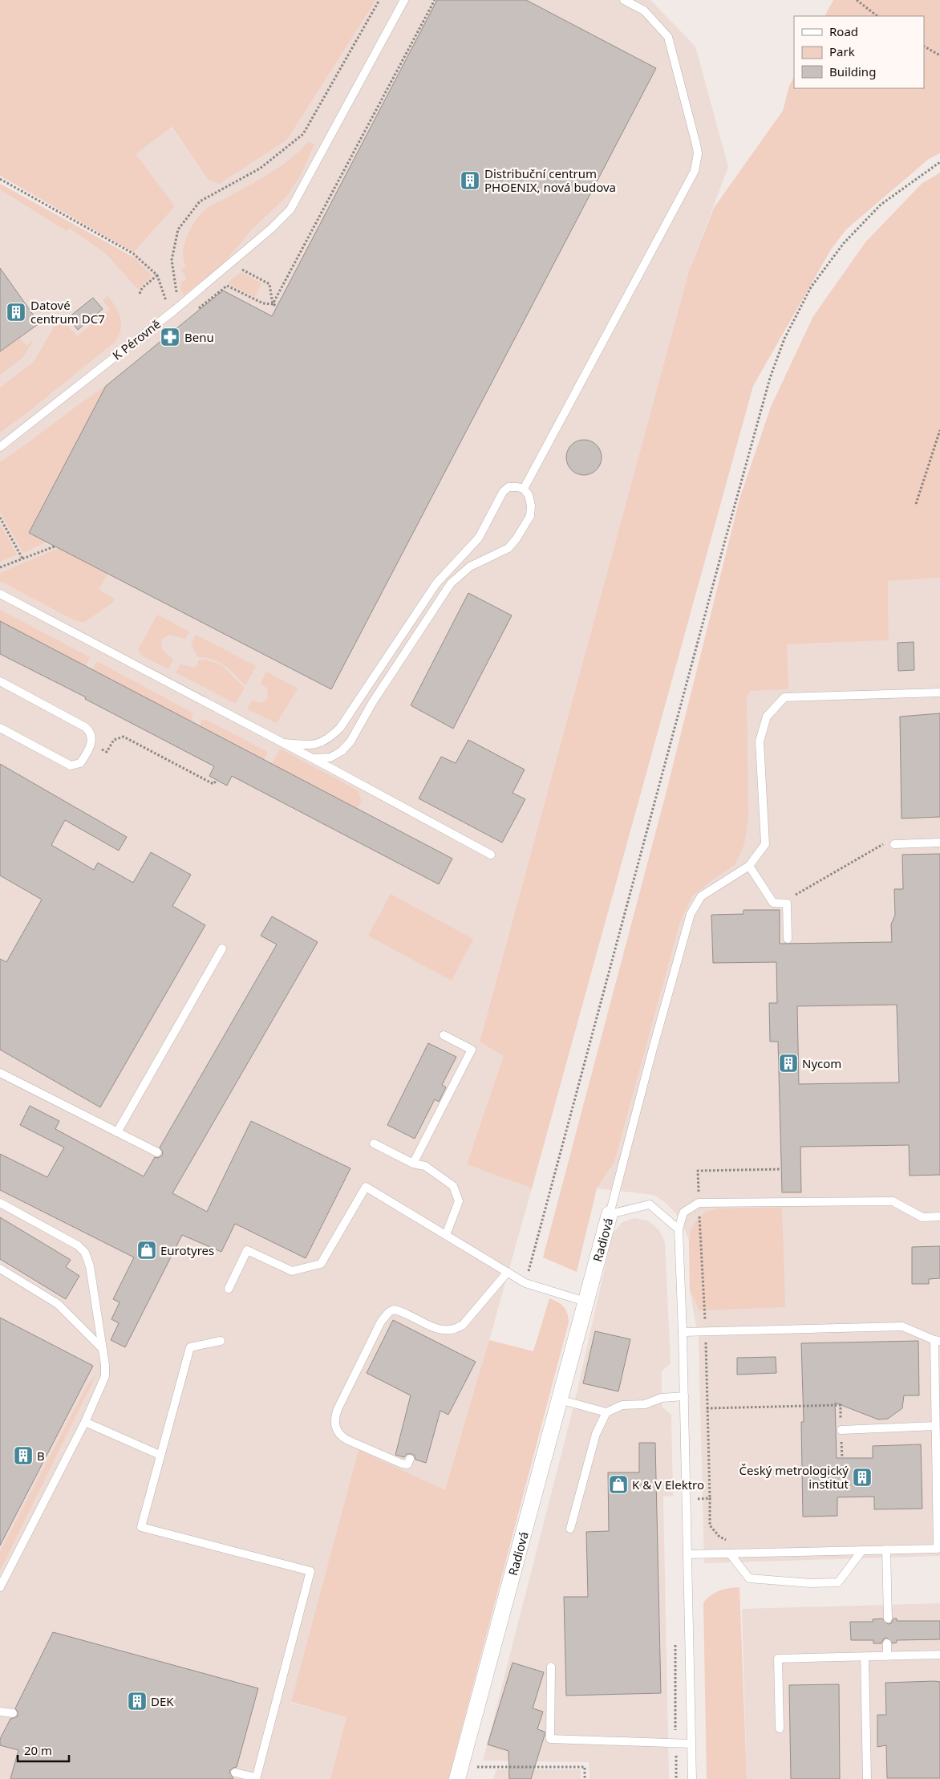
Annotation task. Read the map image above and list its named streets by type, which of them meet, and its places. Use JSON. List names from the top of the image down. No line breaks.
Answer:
{"streets":{"street":["Radiová"],"lane":["K Pérovně"]},"places":{"building":["Distribuční centrum PHOENIX, nová budova","Datové centrum DC7","Nycom","B","Český metrologický institut","DEK"],"pharmacy":["Benu"],"shop":["Eurotyres","K & V Elektro"]},"legend":["Road","Park","Building"],"scale_bar":"20 m"}
